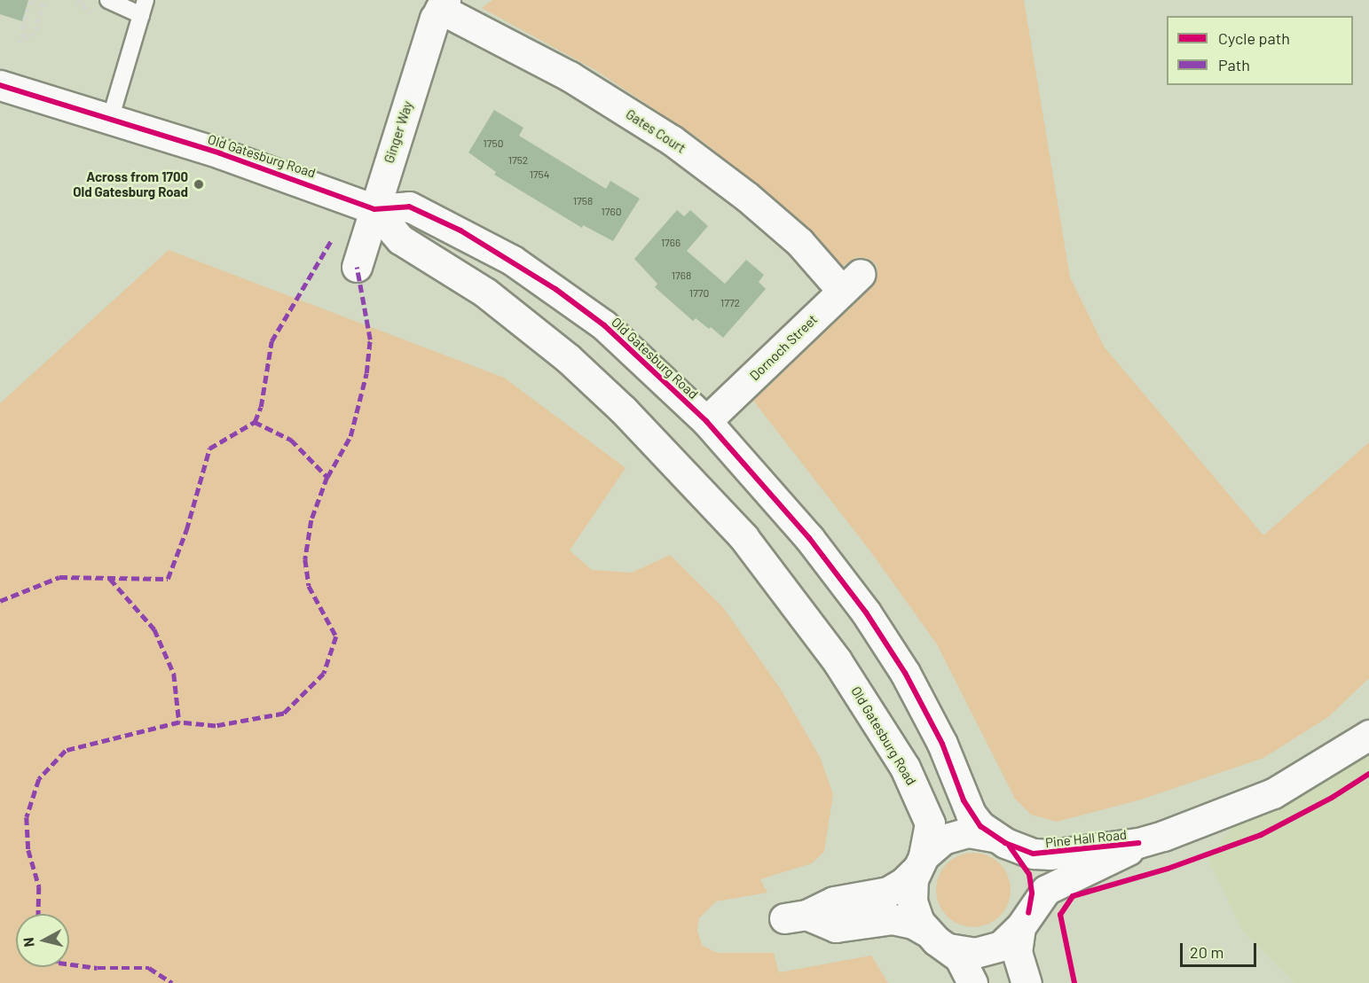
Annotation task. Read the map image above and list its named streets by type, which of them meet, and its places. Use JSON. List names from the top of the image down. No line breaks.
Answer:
{"streets":{"street":["Gates Court","Ginger Way","Old Gatesburg Road","Dornoch Street","Pine Hall Road"]},"crossings":[["Gates Court","Ginger Way"],["Gates Court","Dornoch Street"],["Ginger Way","Old Gatesburg Road"],["Old Gatesburg Road","Dornoch Street"],["Old Gatesburg Road","Pine Hall Road"]],"places":["Across from 1700 Old Gatesburg Road"],"house_numbers":["1750","1752","1754","1758","1760","1766","1768","1770","1772"],"legend":["Cycle path","Path"],"scale_bar":"20 m","north":"left"}
